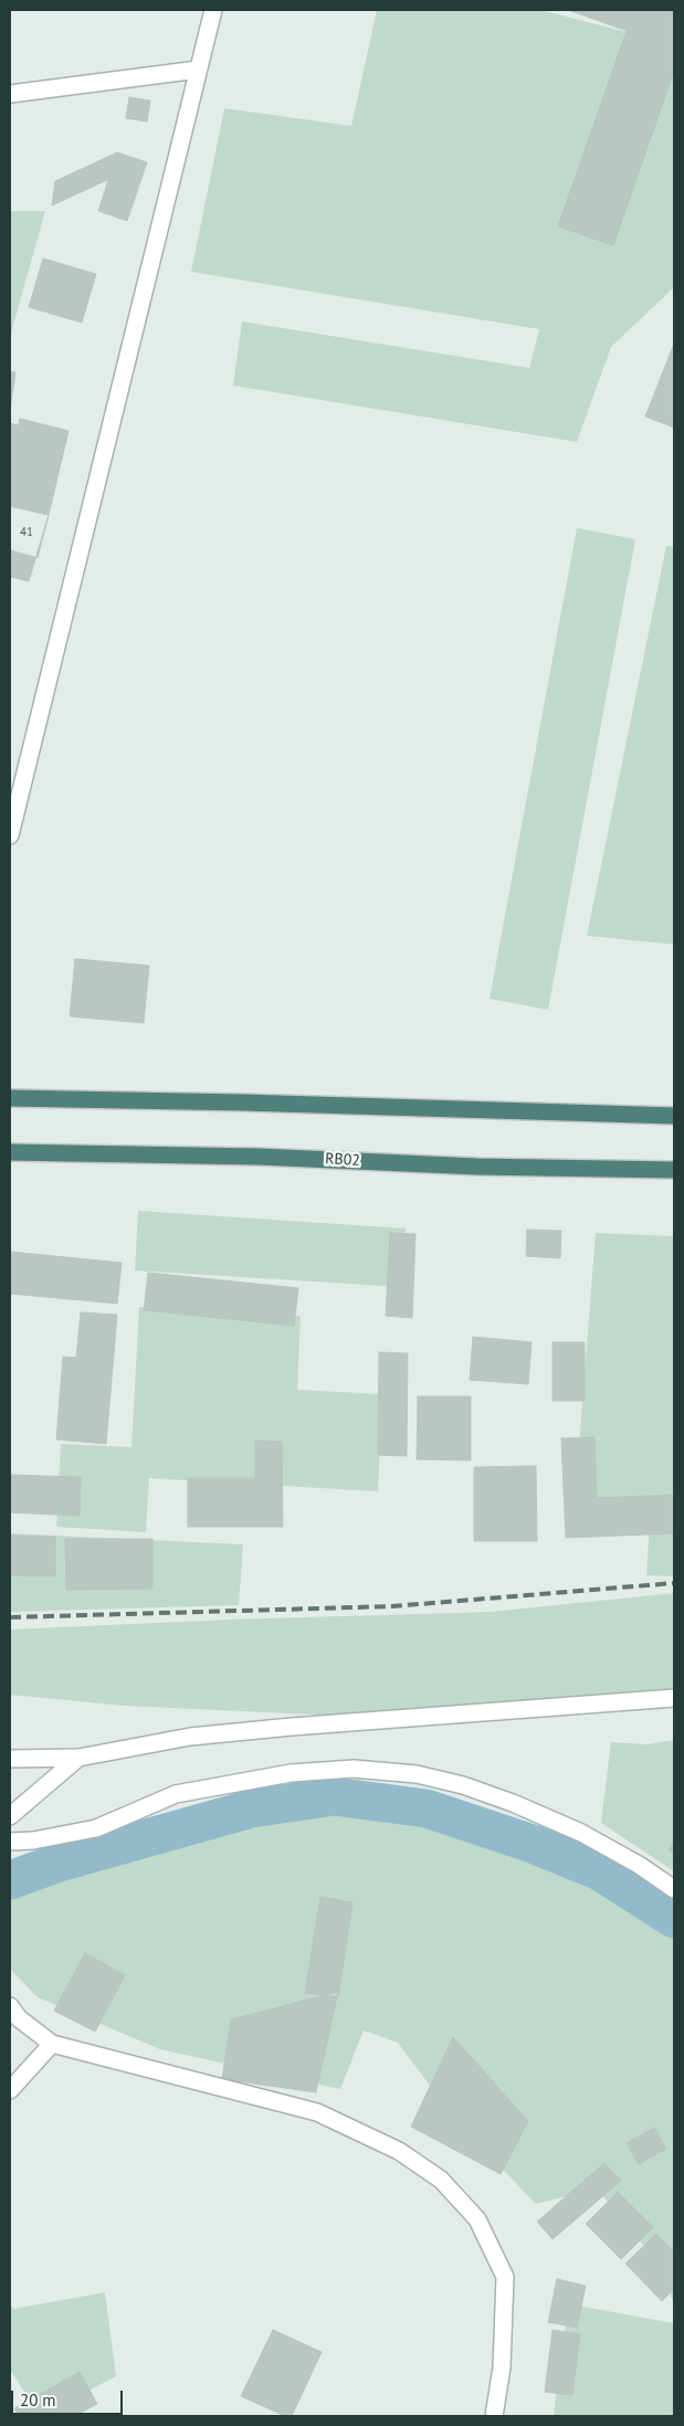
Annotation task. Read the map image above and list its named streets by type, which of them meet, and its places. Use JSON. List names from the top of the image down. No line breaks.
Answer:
{"streets":{"highway":["RB02"]},"house_numbers":["41"],"scale_bar":"20 m"}
